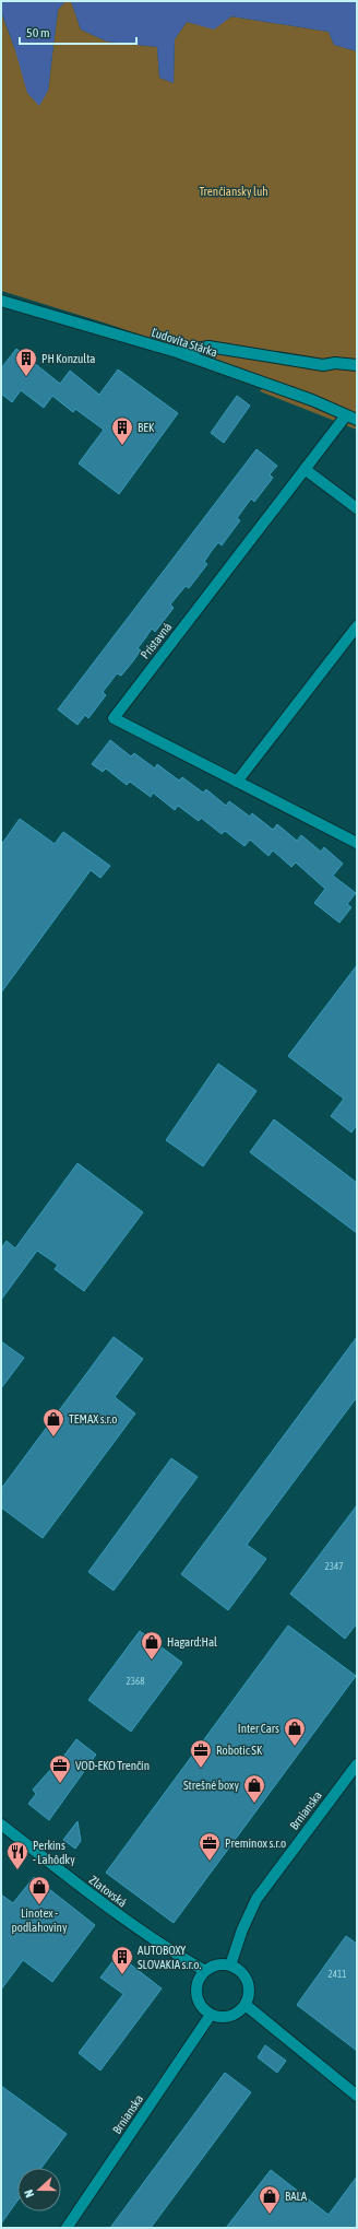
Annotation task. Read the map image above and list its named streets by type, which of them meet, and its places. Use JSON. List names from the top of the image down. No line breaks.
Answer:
{"streets":{"street":["Ľudovíta Stárka","Prístavná","Brnianska","Zlatovská"]},"crossings":[["Ľudovíta Stárka","Prístavná"],["Brnianska","Zlatovská"]],"parks":["Trenčiansky luh"],"places":{"building":["PH Konzulta","BEK","AUTOBOXY SLOVAKIA s.r.o."],"shop":["TEMAX s.r.o","Hagard:Hal","Inter Cars","Strešné boxy","Linotex - podlahoviny","BALA"],"office":["Robotic SK","VOD-EKO Trenčín","Preminox s.r.o"],"restaurant":["Perkins - Lahôdky"]},"house_numbers":["2347","2368","2411"],"scale_bar":"50 m","north":"left"}
